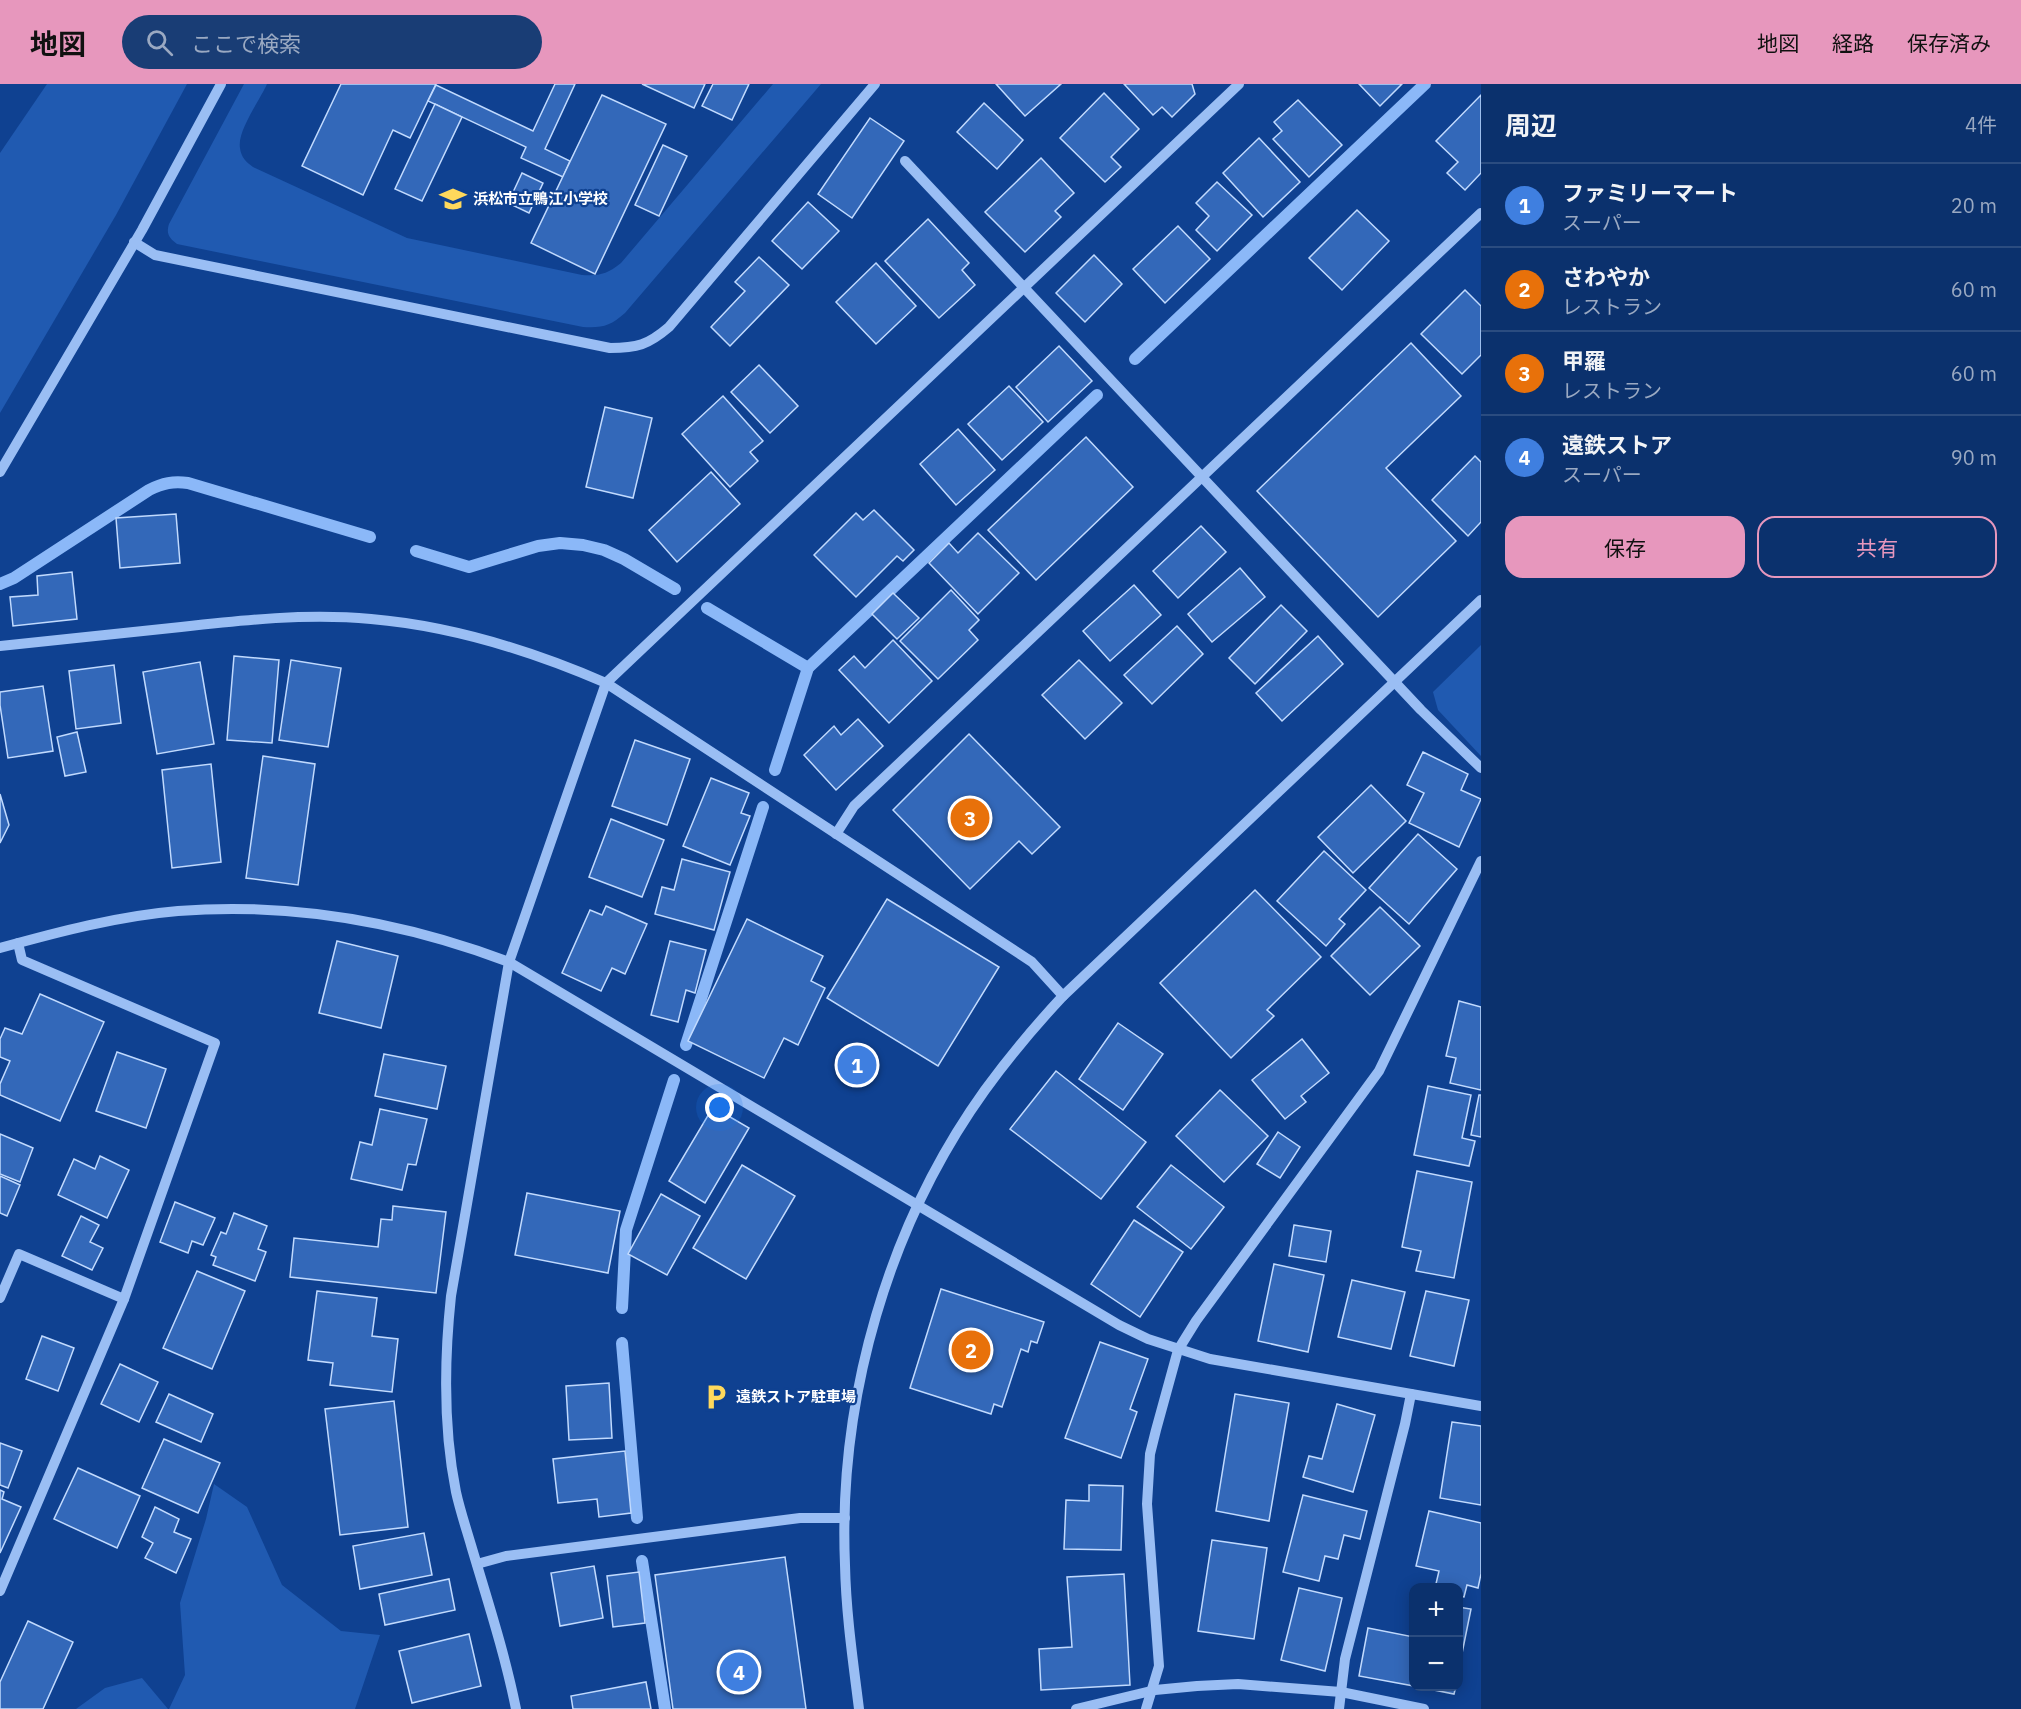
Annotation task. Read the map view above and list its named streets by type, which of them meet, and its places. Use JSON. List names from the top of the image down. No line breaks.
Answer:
{"places":{"school or university":["浜松市立鴨江小学校"],"parking":["遠鉄ストア駐車場"]},"page":{"header":"地図","search":"ここで検索","nav":["地図","経路","保存済み"],"heading":["周辺","4件"],"list":[{"mark":"1","name":"ファミリーマート","note":"スーパー","value":"20 m"},{"mark":"2","name":"さわやか","note":"レストラン","value":"60 m"},{"mark":"3","name":"甲羅","note":"レストラン","value":"60 m"},{"mark":"4","name":"遠鉄ストア","note":"スーパー","value":"90 m"}],"buttons":["保存","共有"],"pins":["3","1","2","4"],"map_buttons":["+","−"]}}
